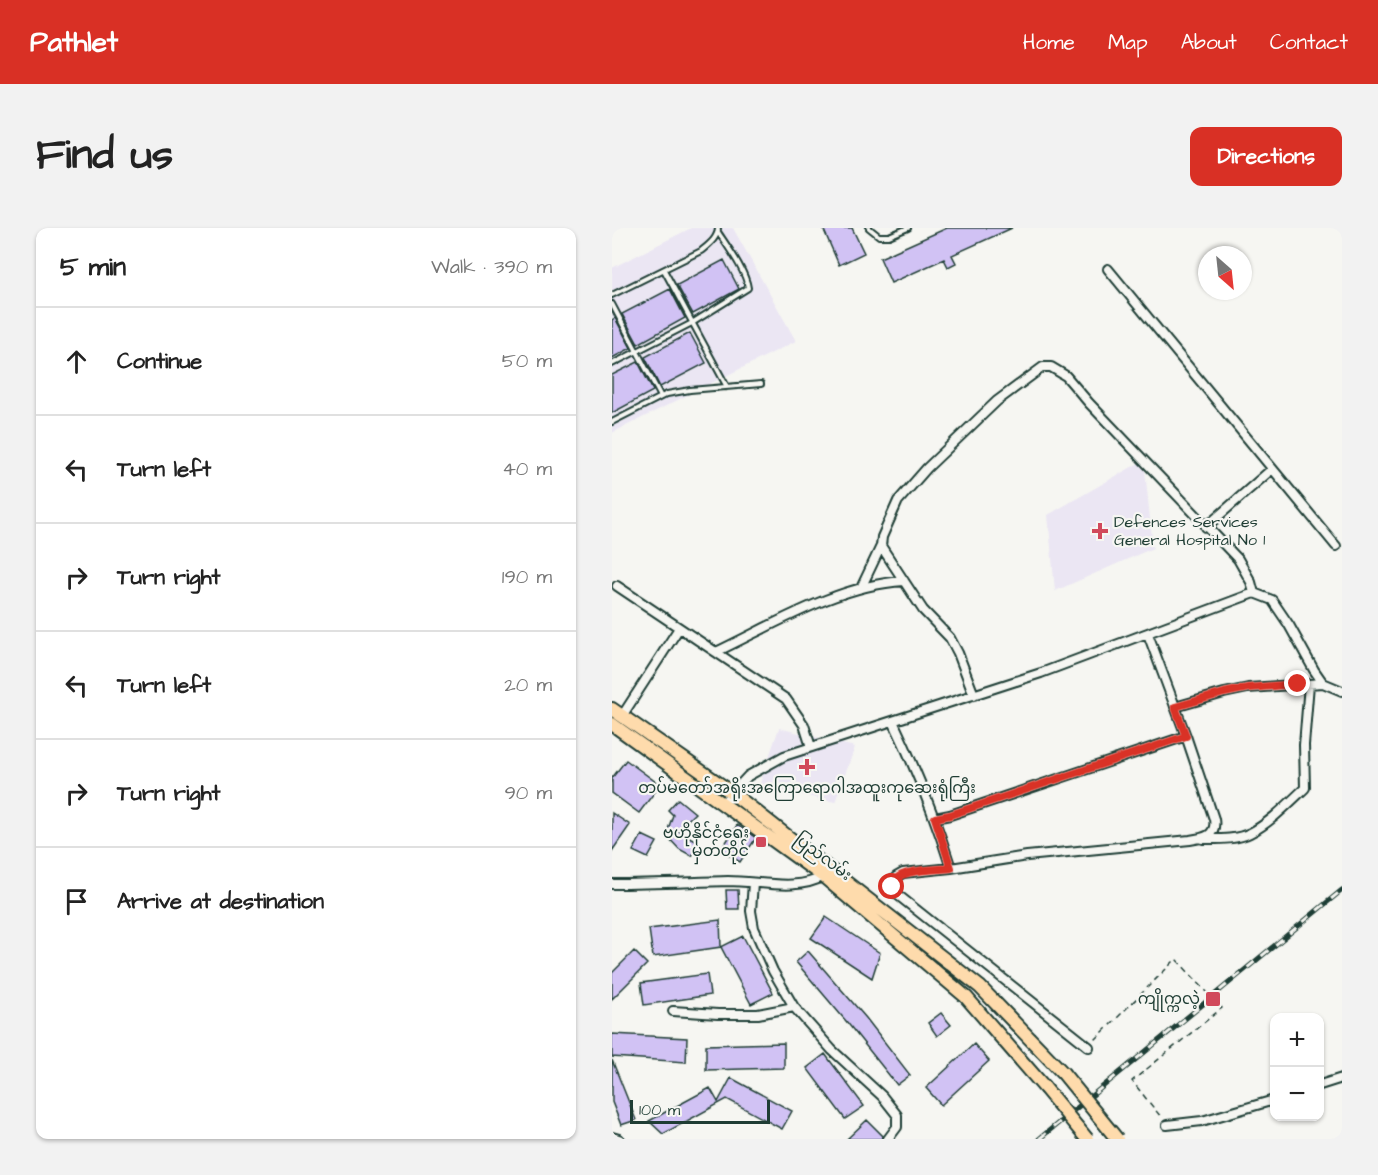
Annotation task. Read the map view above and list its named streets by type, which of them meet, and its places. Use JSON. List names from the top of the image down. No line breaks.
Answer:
{"streets":{"highway":["ပြည်လမ်း"]},"places":{"health":["Defences Services General Hospital No 1","တပ်မတော်အရိုးအကြောရောဂါအထူးကုဆေးရုံကြီး"],"transit":["ဗဟိုနိုင်ငံရေး မှတ်တိုင်","ကျိုက္ကလဲ့"]},"scale_bar":"100 m","north":"bottom right","page":{"header":"Pathlet","nav":["Home","Map","About","Contact"],"title":"Find us","buttons":"Directions","heading":["5 min","Walk · 390 m"],"list":[["Continue","50 m"],["Turn left","40 m"],["Turn right","190 m"],["Turn left","20 m"],["Turn right","90 m"],"Arrive at destination"],"map_buttons":["+","−"],"scale":"100 m"}}
